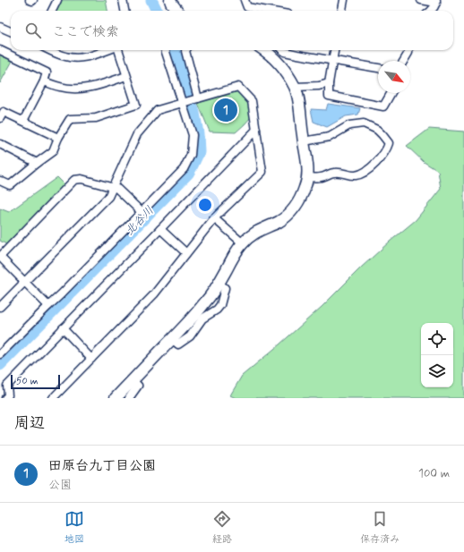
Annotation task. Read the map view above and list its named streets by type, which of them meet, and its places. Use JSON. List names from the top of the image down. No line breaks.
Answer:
{"water":["北谷川"],"scale_bar":"50 m","north":"bottom right","page":{"search":"ここで検索","pins":"1","scale":"50 m","heading":"周辺","list":[{"mark":"1","name":"田原台九丁目公園","note":"公園","value":"100 m"}],"nav":["地図","経路","保存済み"]}}
